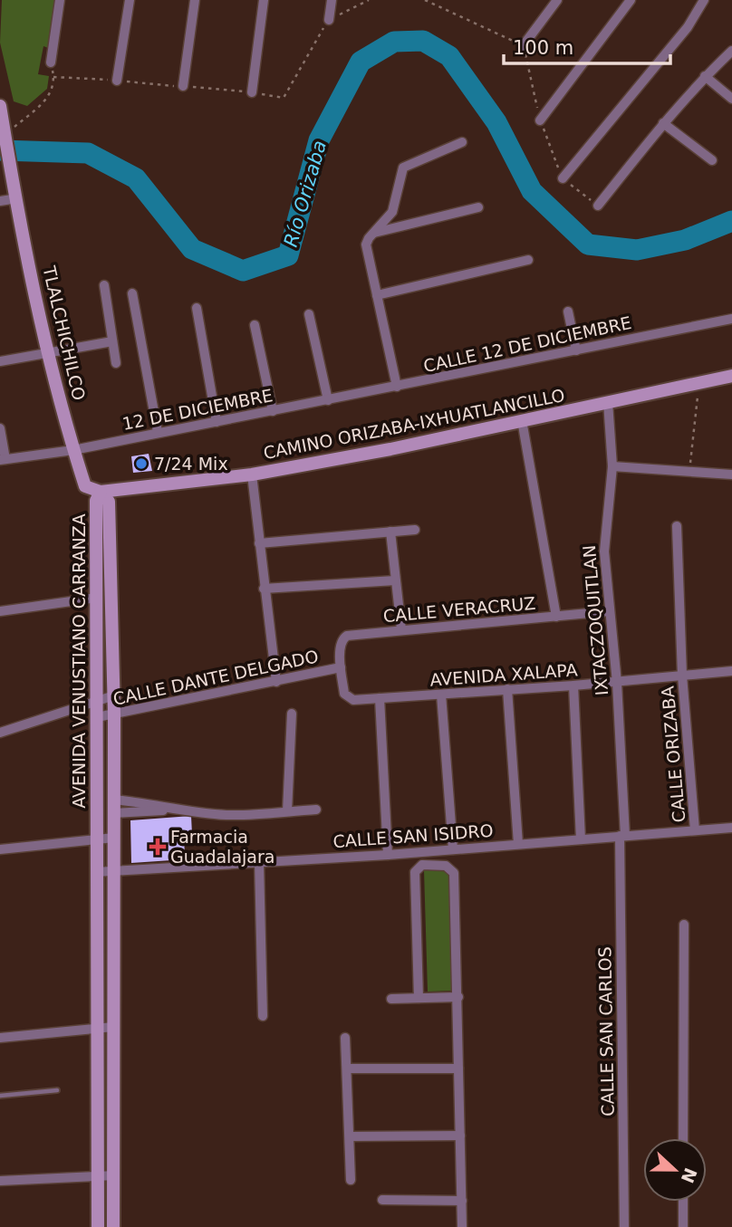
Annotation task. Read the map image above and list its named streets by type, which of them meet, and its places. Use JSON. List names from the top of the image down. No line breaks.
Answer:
{"streets":{"street":["TLALCHICHILCO","CALLE 12 DE DICIEMBRE","12 DE DICIEMBRE","CAMINO ORIZABA-IXHUATLANCILLO","CALLE VERACRUZ","IXTACZOQUITLAN","AVENIDA VENUSTIANO CARRANZA","AVENIDA XALAPA","CALLE DANTE DELGADO","CALLE ORIZABA","CALLE SAN ISIDRO","CALLE SAN CARLOS"]},"crossings":[["TLALCHICHILCO","12 DE DICIEMBRE"],["TLALCHICHILCO","CAMINO ORIZABA-IXHUATLANCILLO"],["TLALCHICHILCO","AVENIDA VENUSTIANO CARRANZA"],["CALLE 12 DE DICIEMBRE","12 DE DICIEMBRE"],["CAMINO ORIZABA-IXHUATLANCILLO","IXTACZOQUITLAN"],["CAMINO ORIZABA-IXHUATLANCILLO","AVENIDA VENUSTIANO CARRANZA"],["CALLE VERACRUZ","IXTACZOQUITLAN"],["CALLE VERACRUZ","AVENIDA XALAPA"],["CALLE VERACRUZ","CALLE DANTE DELGADO"],["IXTACZOQUITLAN","AVENIDA XALAPA"],["IXTACZOQUITLAN","CALLE SAN ISIDRO"],["IXTACZOQUITLAN","CALLE SAN CARLOS"],["AVENIDA VENUSTIANO CARRANZA","CALLE DANTE DELGADO"],["AVENIDA VENUSTIANO CARRANZA","CALLE SAN ISIDRO"],["AVENIDA XALAPA","CALLE DANTE DELGADO"],["AVENIDA XALAPA","CALLE ORIZABA"],["CALLE ORIZABA","CALLE SAN ISIDRO"],["CALLE SAN ISIDRO","CALLE SAN CARLOS"]],"water":["Río Orizaba"],"places":{"other":["7/24 Mix"],"health":["Farmacia Guadalajara"]},"scale_bar":"100 m","north":"right"}
